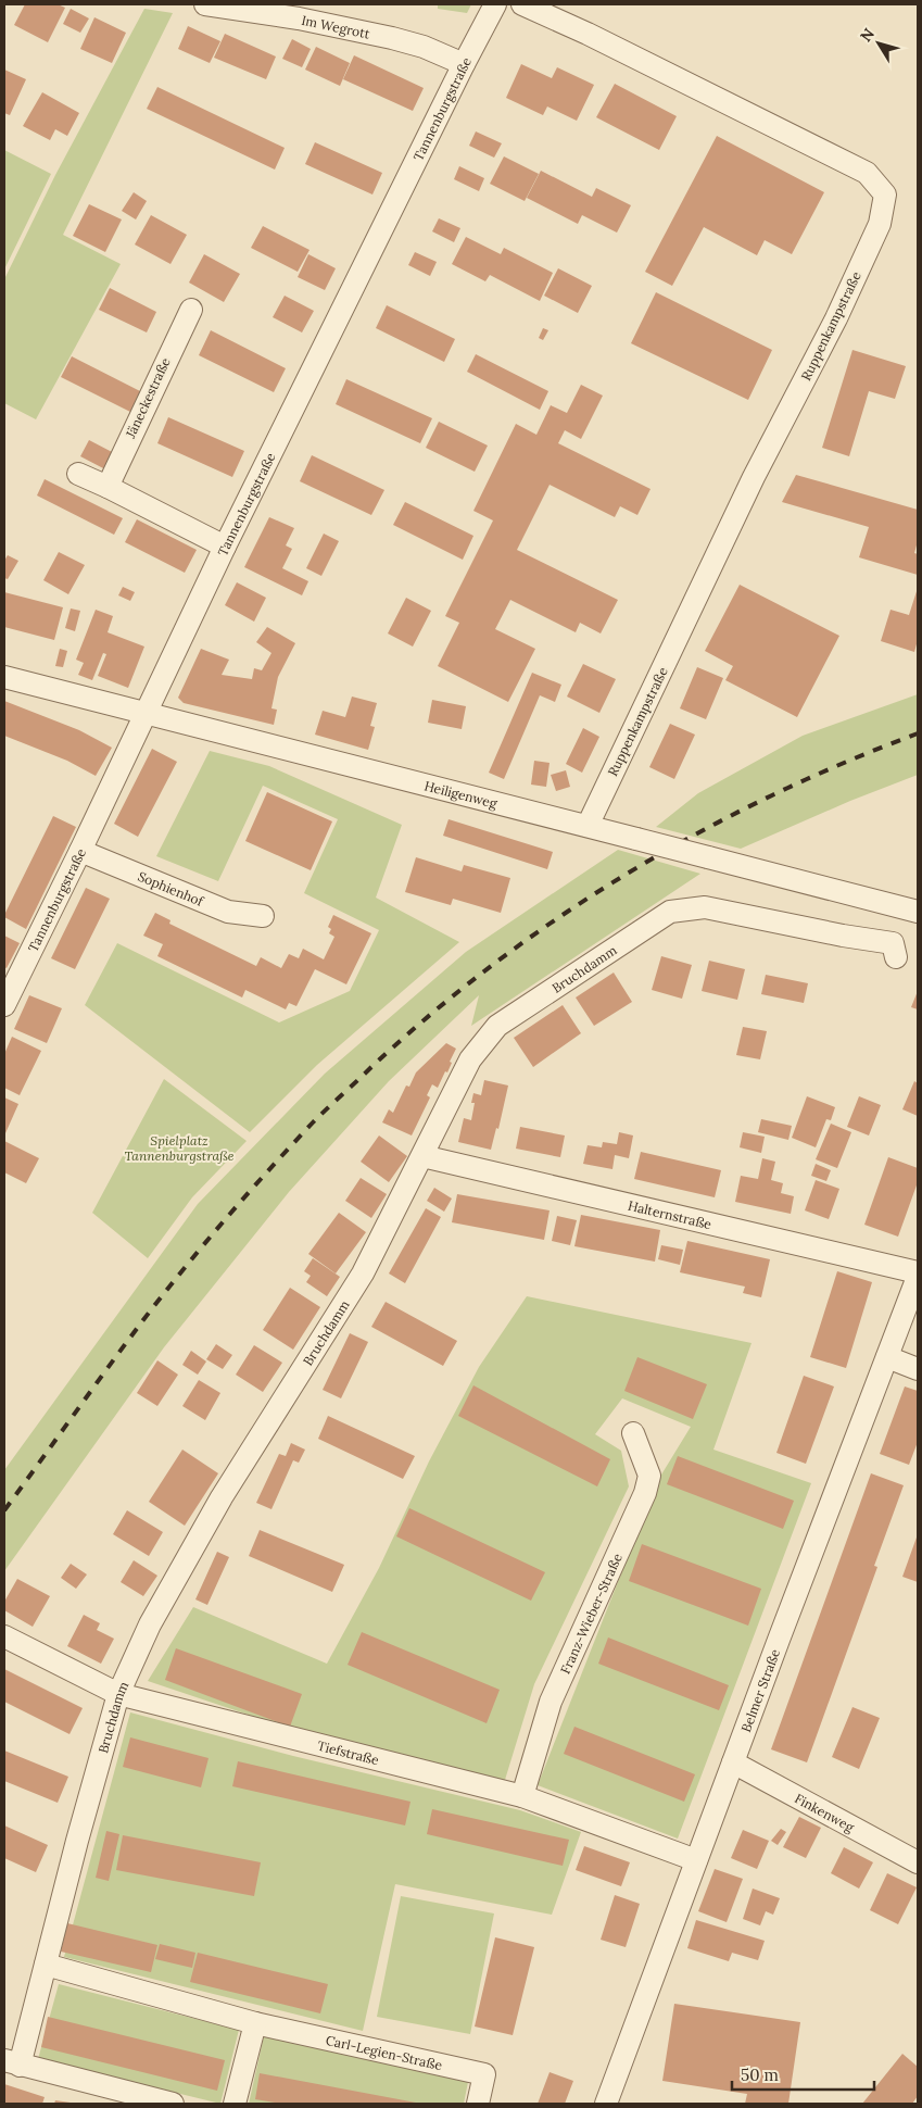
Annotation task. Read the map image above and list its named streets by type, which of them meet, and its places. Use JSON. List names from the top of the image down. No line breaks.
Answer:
{"streets":{"street":["Im Wegrott","Tannenburgstraße","Ruppenkampstraße","Jäneckestraße","Heiligenweg","Sophienhof","Bruchdamm","Halternstraße","Franz-Wieber-Straße","Belmer Straße","Tiefstraße","Finkenweg","Carl-Legien-Straße"]},"crossings":[["Im Wegrott","Tannenburgstraße"],["Tannenburgstraße","Heiligenweg"],["Tannenburgstraße","Sophienhof"],["Ruppenkampstraße","Heiligenweg"],["Bruchdamm","Halternstraße"],["Bruchdamm","Tiefstraße"],["Bruchdamm","Carl-Legien-Straße"],["Franz-Wieber-Straße","Tiefstraße"],["Belmer Straße","Tiefstraße"],["Belmer Straße","Finkenweg"]],"parks":["Spielplatz Tannenburgstraße"],"scale_bar":"50 m","north":"top left"}
